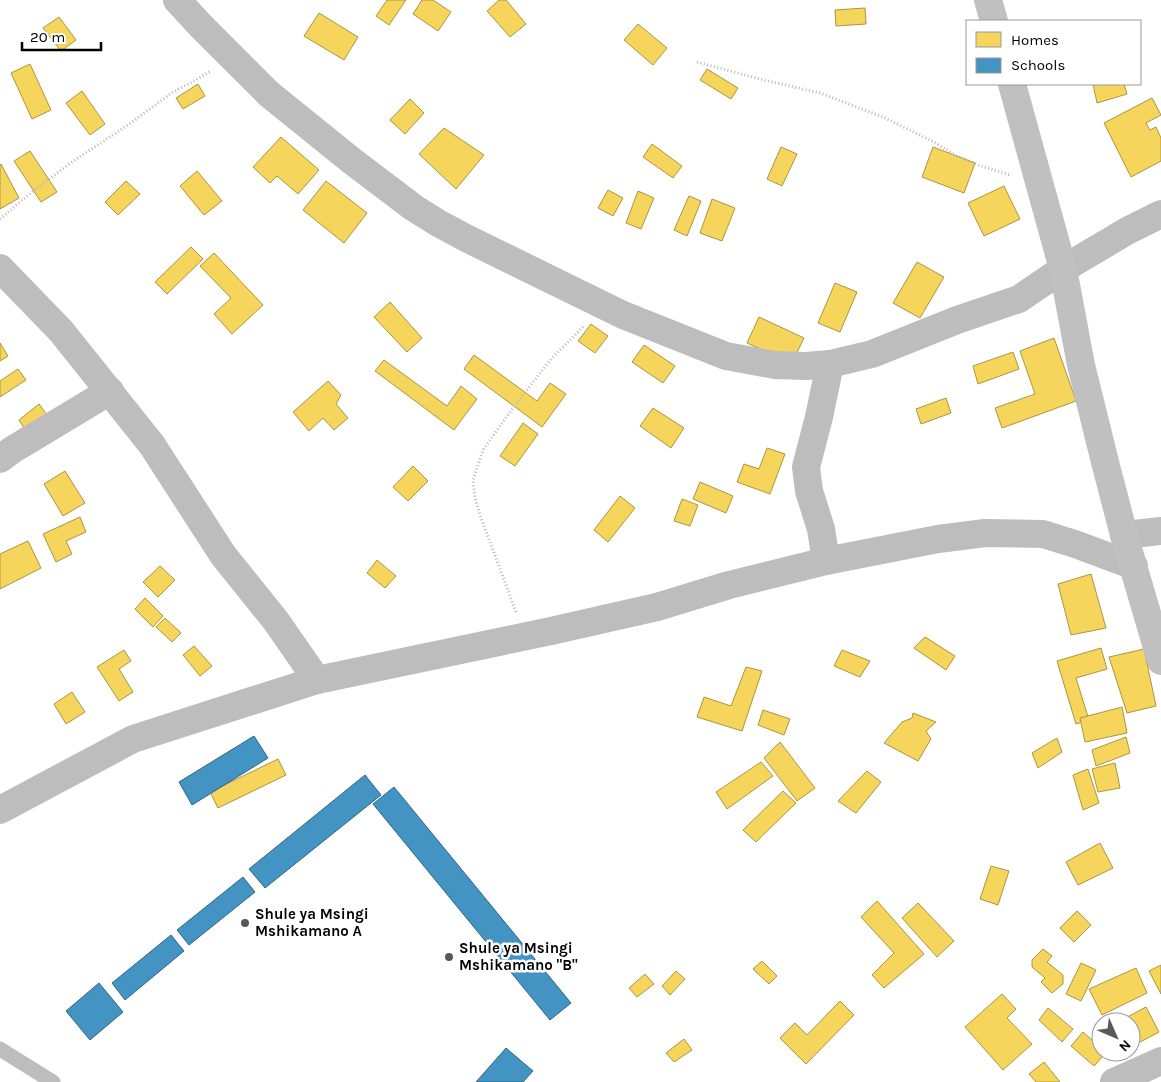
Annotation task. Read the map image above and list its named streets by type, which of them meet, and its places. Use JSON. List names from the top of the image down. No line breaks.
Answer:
{"places":["Shule ya Msingi Mshikamano A","Shule ya Msingi Mshikamano \"B\""],"legend":["Homes","Schools"],"scale_bar":"20 m","north":"bottom right"}
